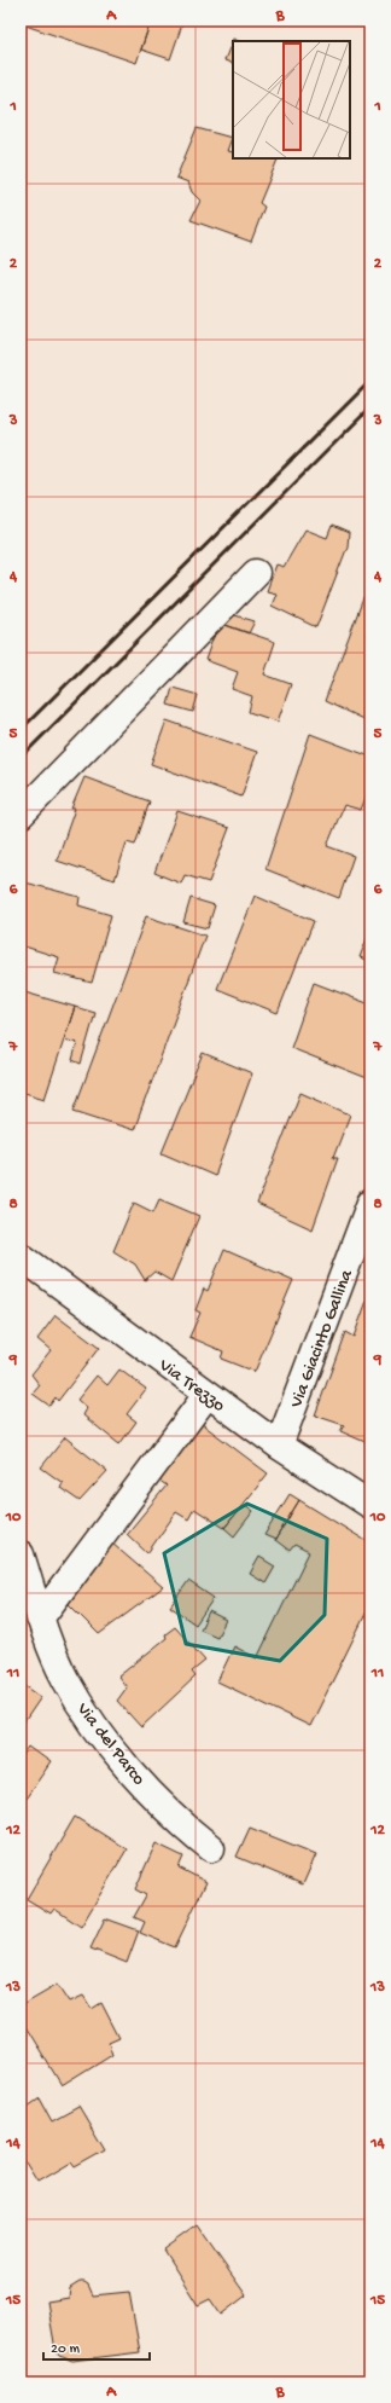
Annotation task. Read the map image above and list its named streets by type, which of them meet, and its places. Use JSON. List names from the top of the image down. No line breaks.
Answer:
{"streets":{"street":["Via Giacinto Gallina","Via Trezzo","Via del Parco"]},"crossings":[["Via Giacinto Gallina","Via Trezzo"]],"scale_bar":"20 m","grid":{"columns":["A","B"],"rows":["1","2","3","4","5","6","7","8","9","10","11","12","13","14","15"]}}
